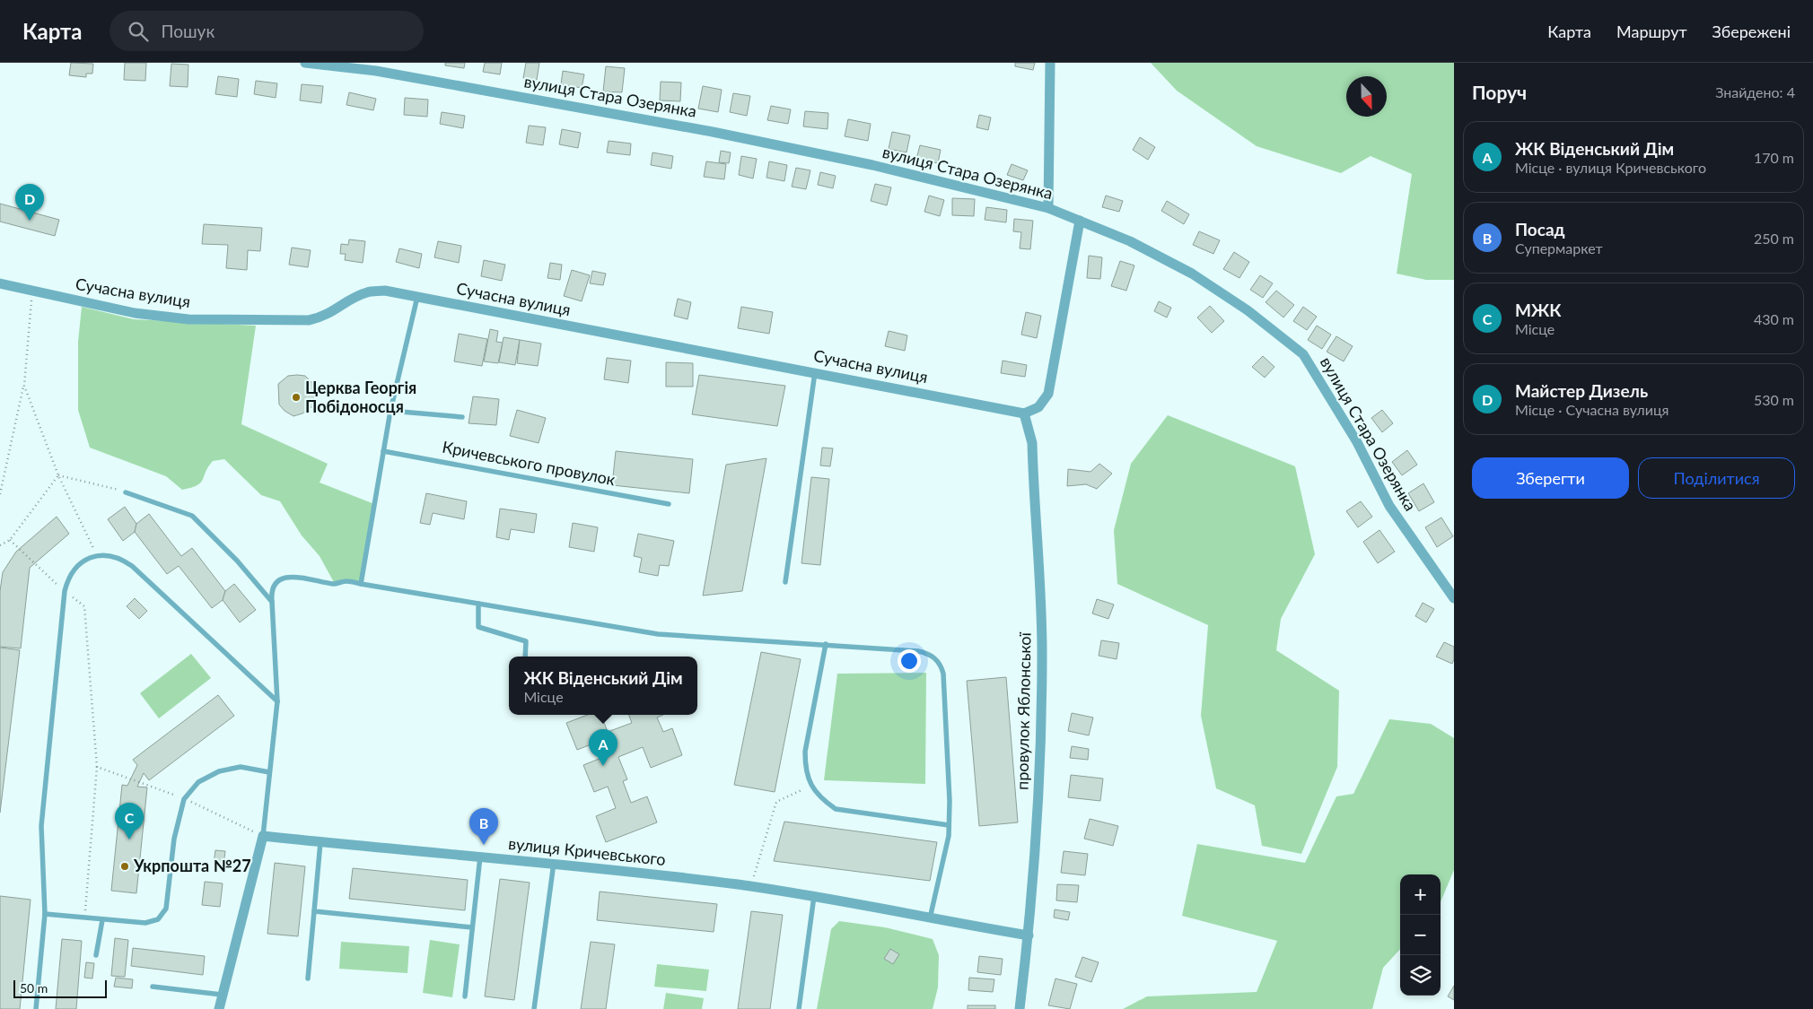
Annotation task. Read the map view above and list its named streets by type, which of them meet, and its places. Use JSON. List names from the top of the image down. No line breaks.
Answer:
{"streets":{"street":["вулиця Стара Озерянка","Сучасна вулиця","провулок Яблонської","вулиця Кричевського"],"lane":["Кричевського провулок"]},"crossings":[["Сучасна вулиця","провулок Яблонської"],["провулок Яблонської","вулиця Кричевського"]],"places":["Церква Георгія Побідоносця","Укрпошта №27"],"scale_bar":"50 m","north":"bottom","page":{"header":"Карта","search":"Пошук","nav":["Карта","Маршрут","Збережені"],"heading":["Поруч","Знайдено: 4"],"list":[{"mark":"A","name":"ЖК Віденський Дім","note":"Місце · вулиця Кричевського","value":"170 m"},{"mark":"B","name":"Посад","note":"Супермаркет","value":"250 m"},{"mark":"C","name":"МЖК","note":"Місце","value":"430 m"},{"mark":"D","name":"Майстер Дизель","note":"Місце · Сучасна вулиця","value":"530 m"}],"pins":["D","A","C","B"],"buttons":["Зберегти","Поділитися"],"popup":["ЖК Віденський Дім","Місце"],"map_buttons":["+","−"],"scale":"50 m"}}
